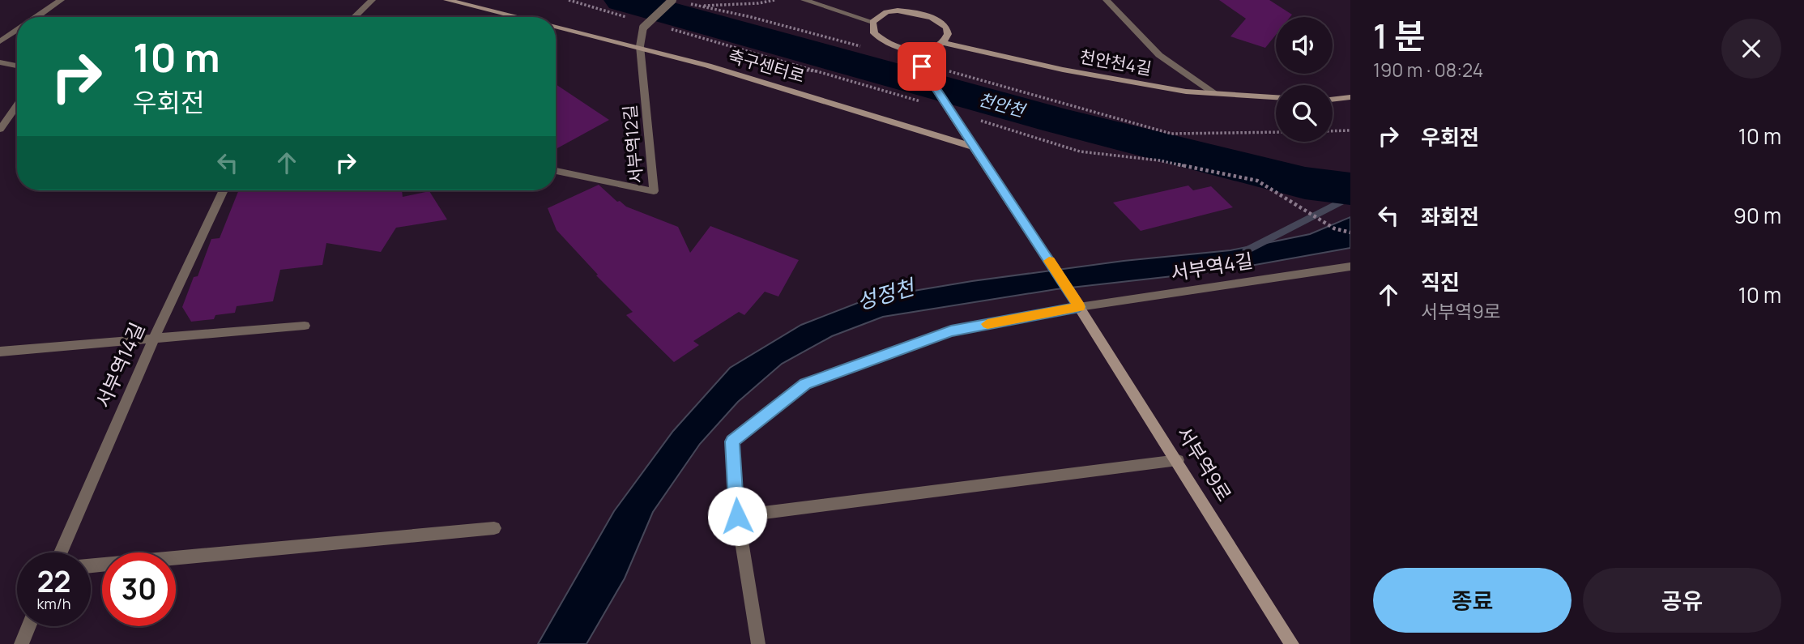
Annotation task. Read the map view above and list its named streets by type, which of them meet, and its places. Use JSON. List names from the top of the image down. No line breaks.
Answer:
{"streets":{"street":["천안천4길","축구센터로","서부역12길","서부역4길","서부역14길","서부역9로"]},"crossings":[["축구센터로","서부역12길"],["축구센터로","서부역9로"],["서부역4길","서부역9로"]],"water":["천안천","성정천"],"page":{"heading":["1 분","190 m · 08:24"],"turn":["10 m","우회전"],"list":[{"name":"우회전","value":"10 m"},{"name":"좌회전","value":"90 m"},{"name":"직진","note":"서부역9로","value":"10 m"}],"speed":"22 km/h","limit":"30","buttons":["종료","공유"]}}
